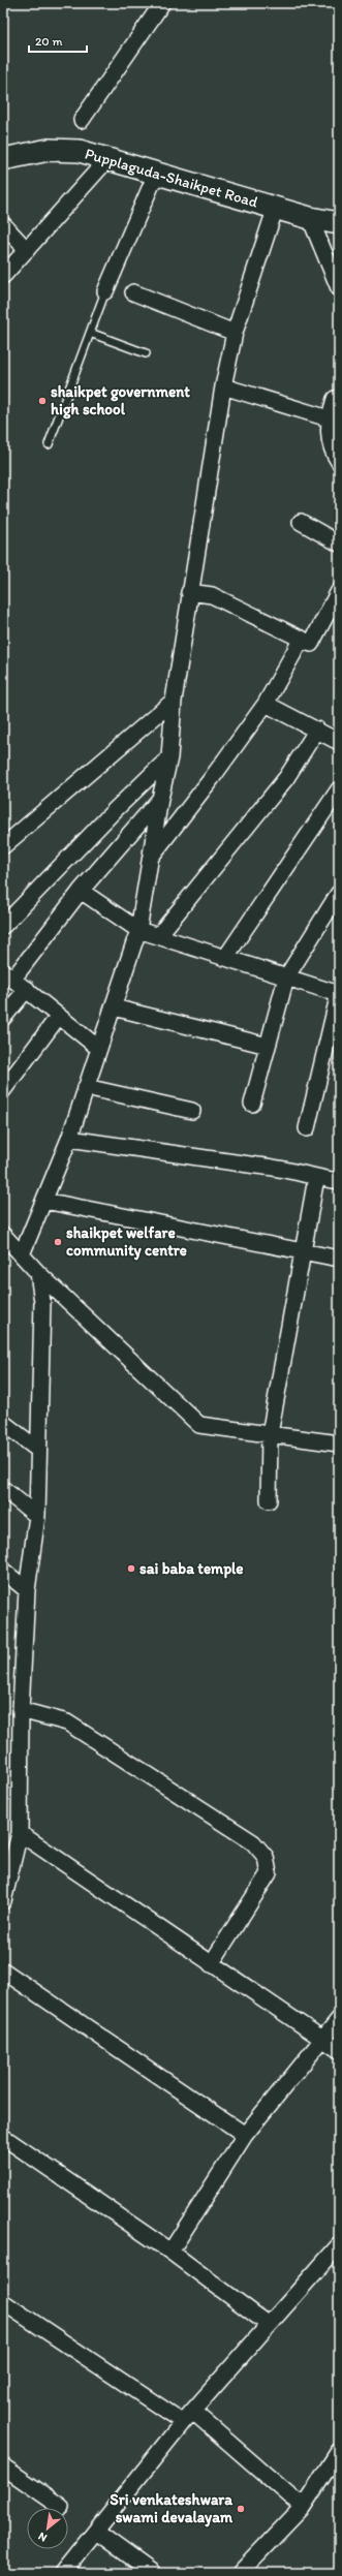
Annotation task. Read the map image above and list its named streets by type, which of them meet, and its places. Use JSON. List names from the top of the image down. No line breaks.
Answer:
{"streets":{"street":["Pupplaguda-Shaikpet Road"]},"places":["shaikpet government high school","shaikpet welfare community centre","sai baba temple","Sri venkateshwara swami devalayam"],"scale_bar":"20 m","north":"bottom left"}
